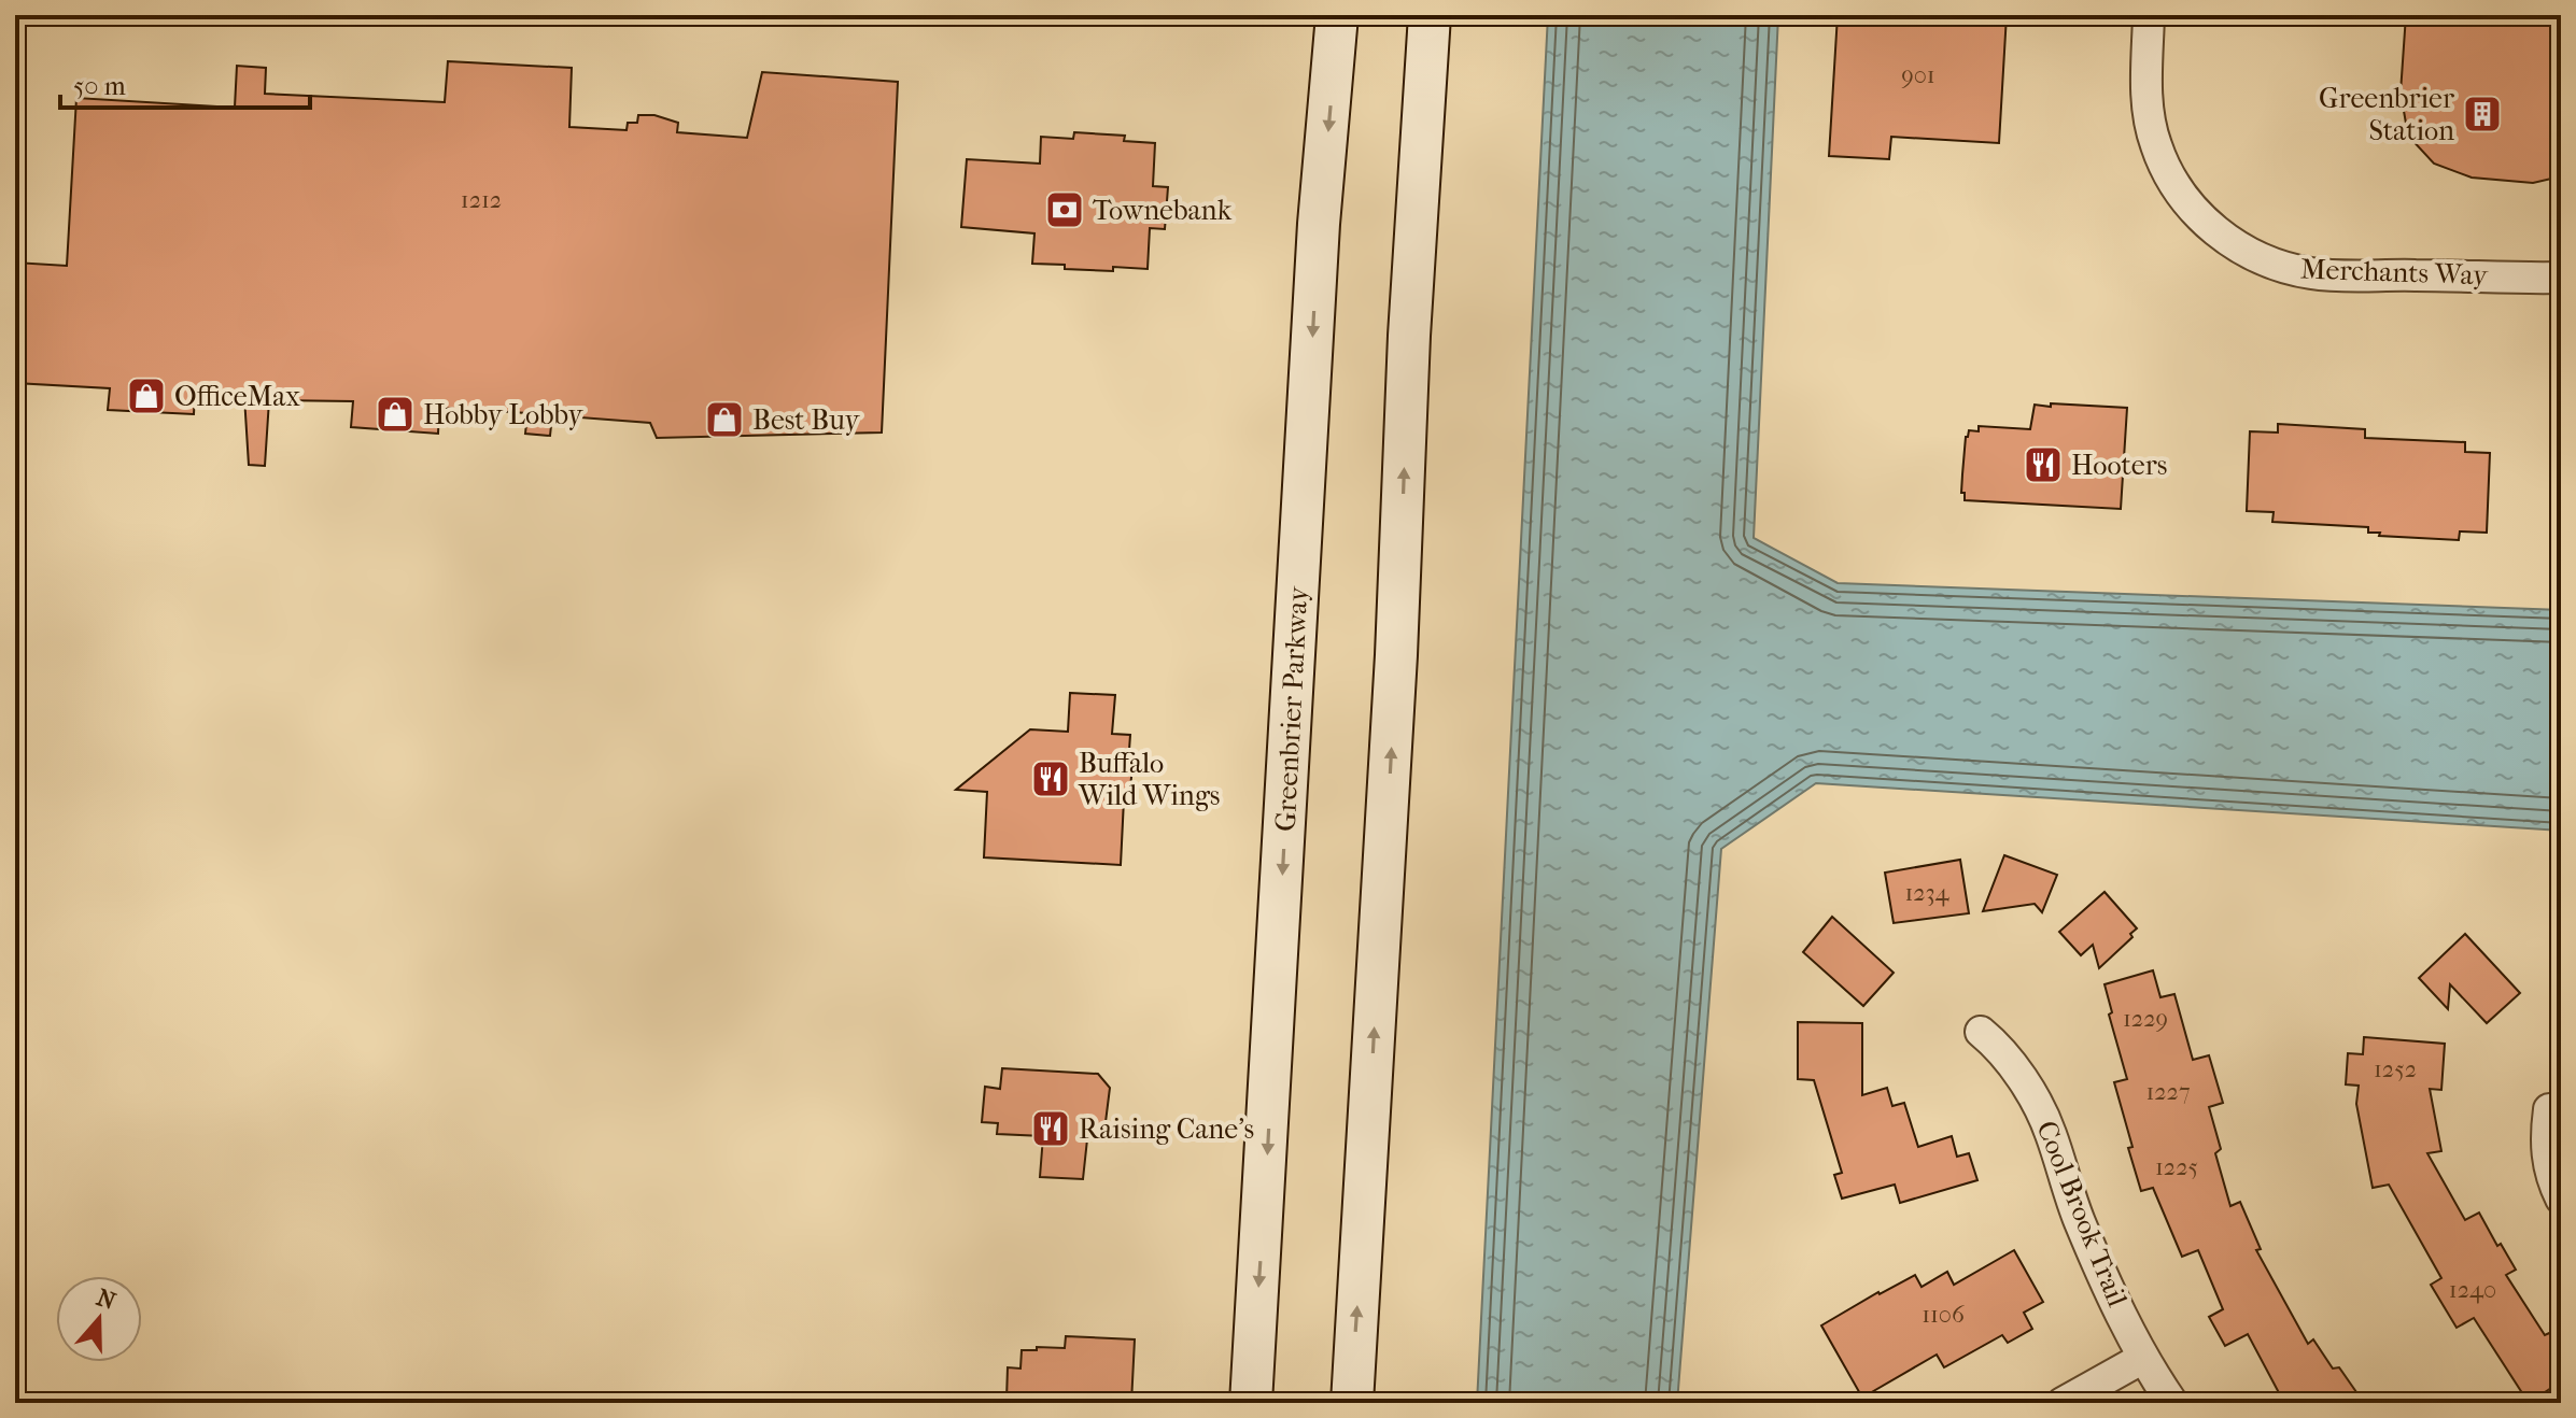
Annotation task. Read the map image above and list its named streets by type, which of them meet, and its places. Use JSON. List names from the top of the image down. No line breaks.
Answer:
{"streets":{"main road":["Greenbrier Parkway"],"street":["Merchants Way","Cool Brook Trail"]},"places":{"building":["Greenbrier Station"],"bank":["Townebank"],"shop":["OfficeMax","Hobby Lobby","Best Buy"],"restaurant":["Hooters","Buffalo Wild Wings","Raising Cane's"]},"house_numbers":["901","1212","1234","1229","1252","1227","1225","1240","1106"],"scale_bar":"50 m","north":"top"}
